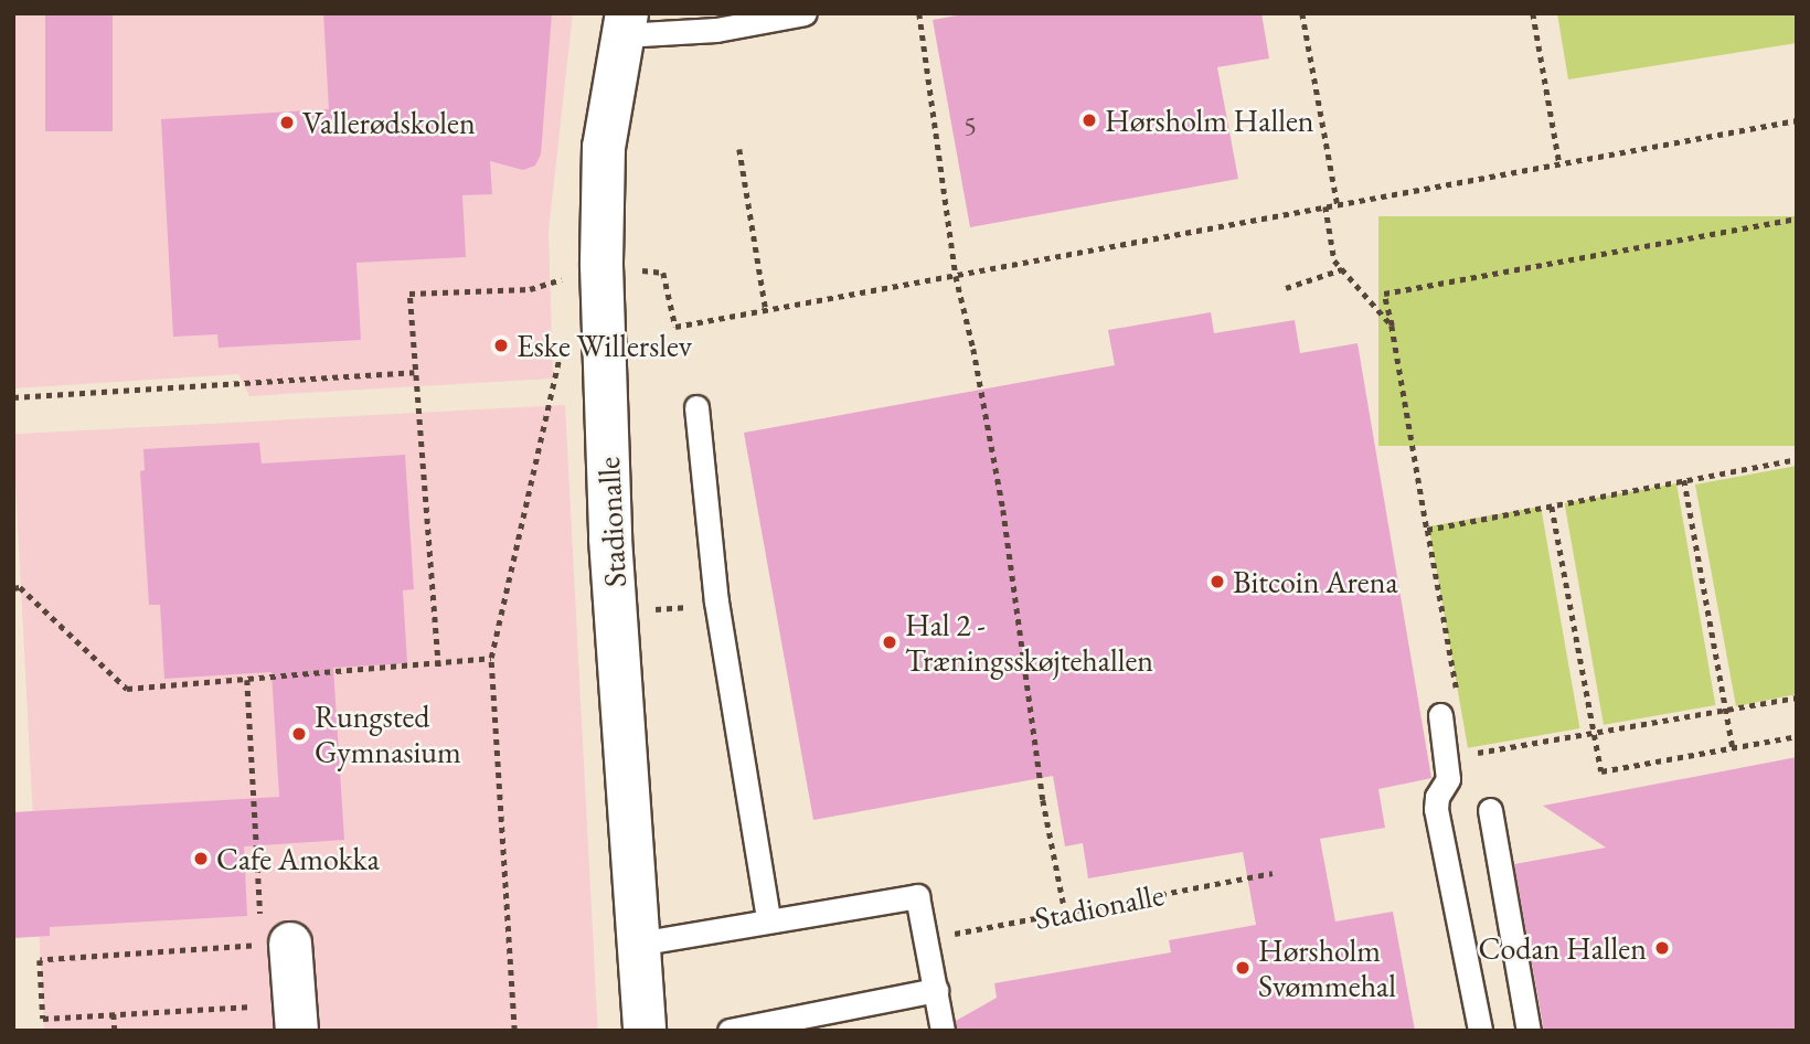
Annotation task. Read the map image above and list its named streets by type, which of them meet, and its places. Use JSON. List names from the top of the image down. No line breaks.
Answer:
{"streets":{"street":["Stadionalle"]},"places":["Hørsholm Hallen","Vallerødskolen","Eske Willerslev","Bitcoin Arena","Hal 2 - Træningsskøjtehallen","Rungsted Gymnasium","Cafe Amokka","Codan Hallen","Hørsholm Svømmehal"],"house_numbers":["5"]}
